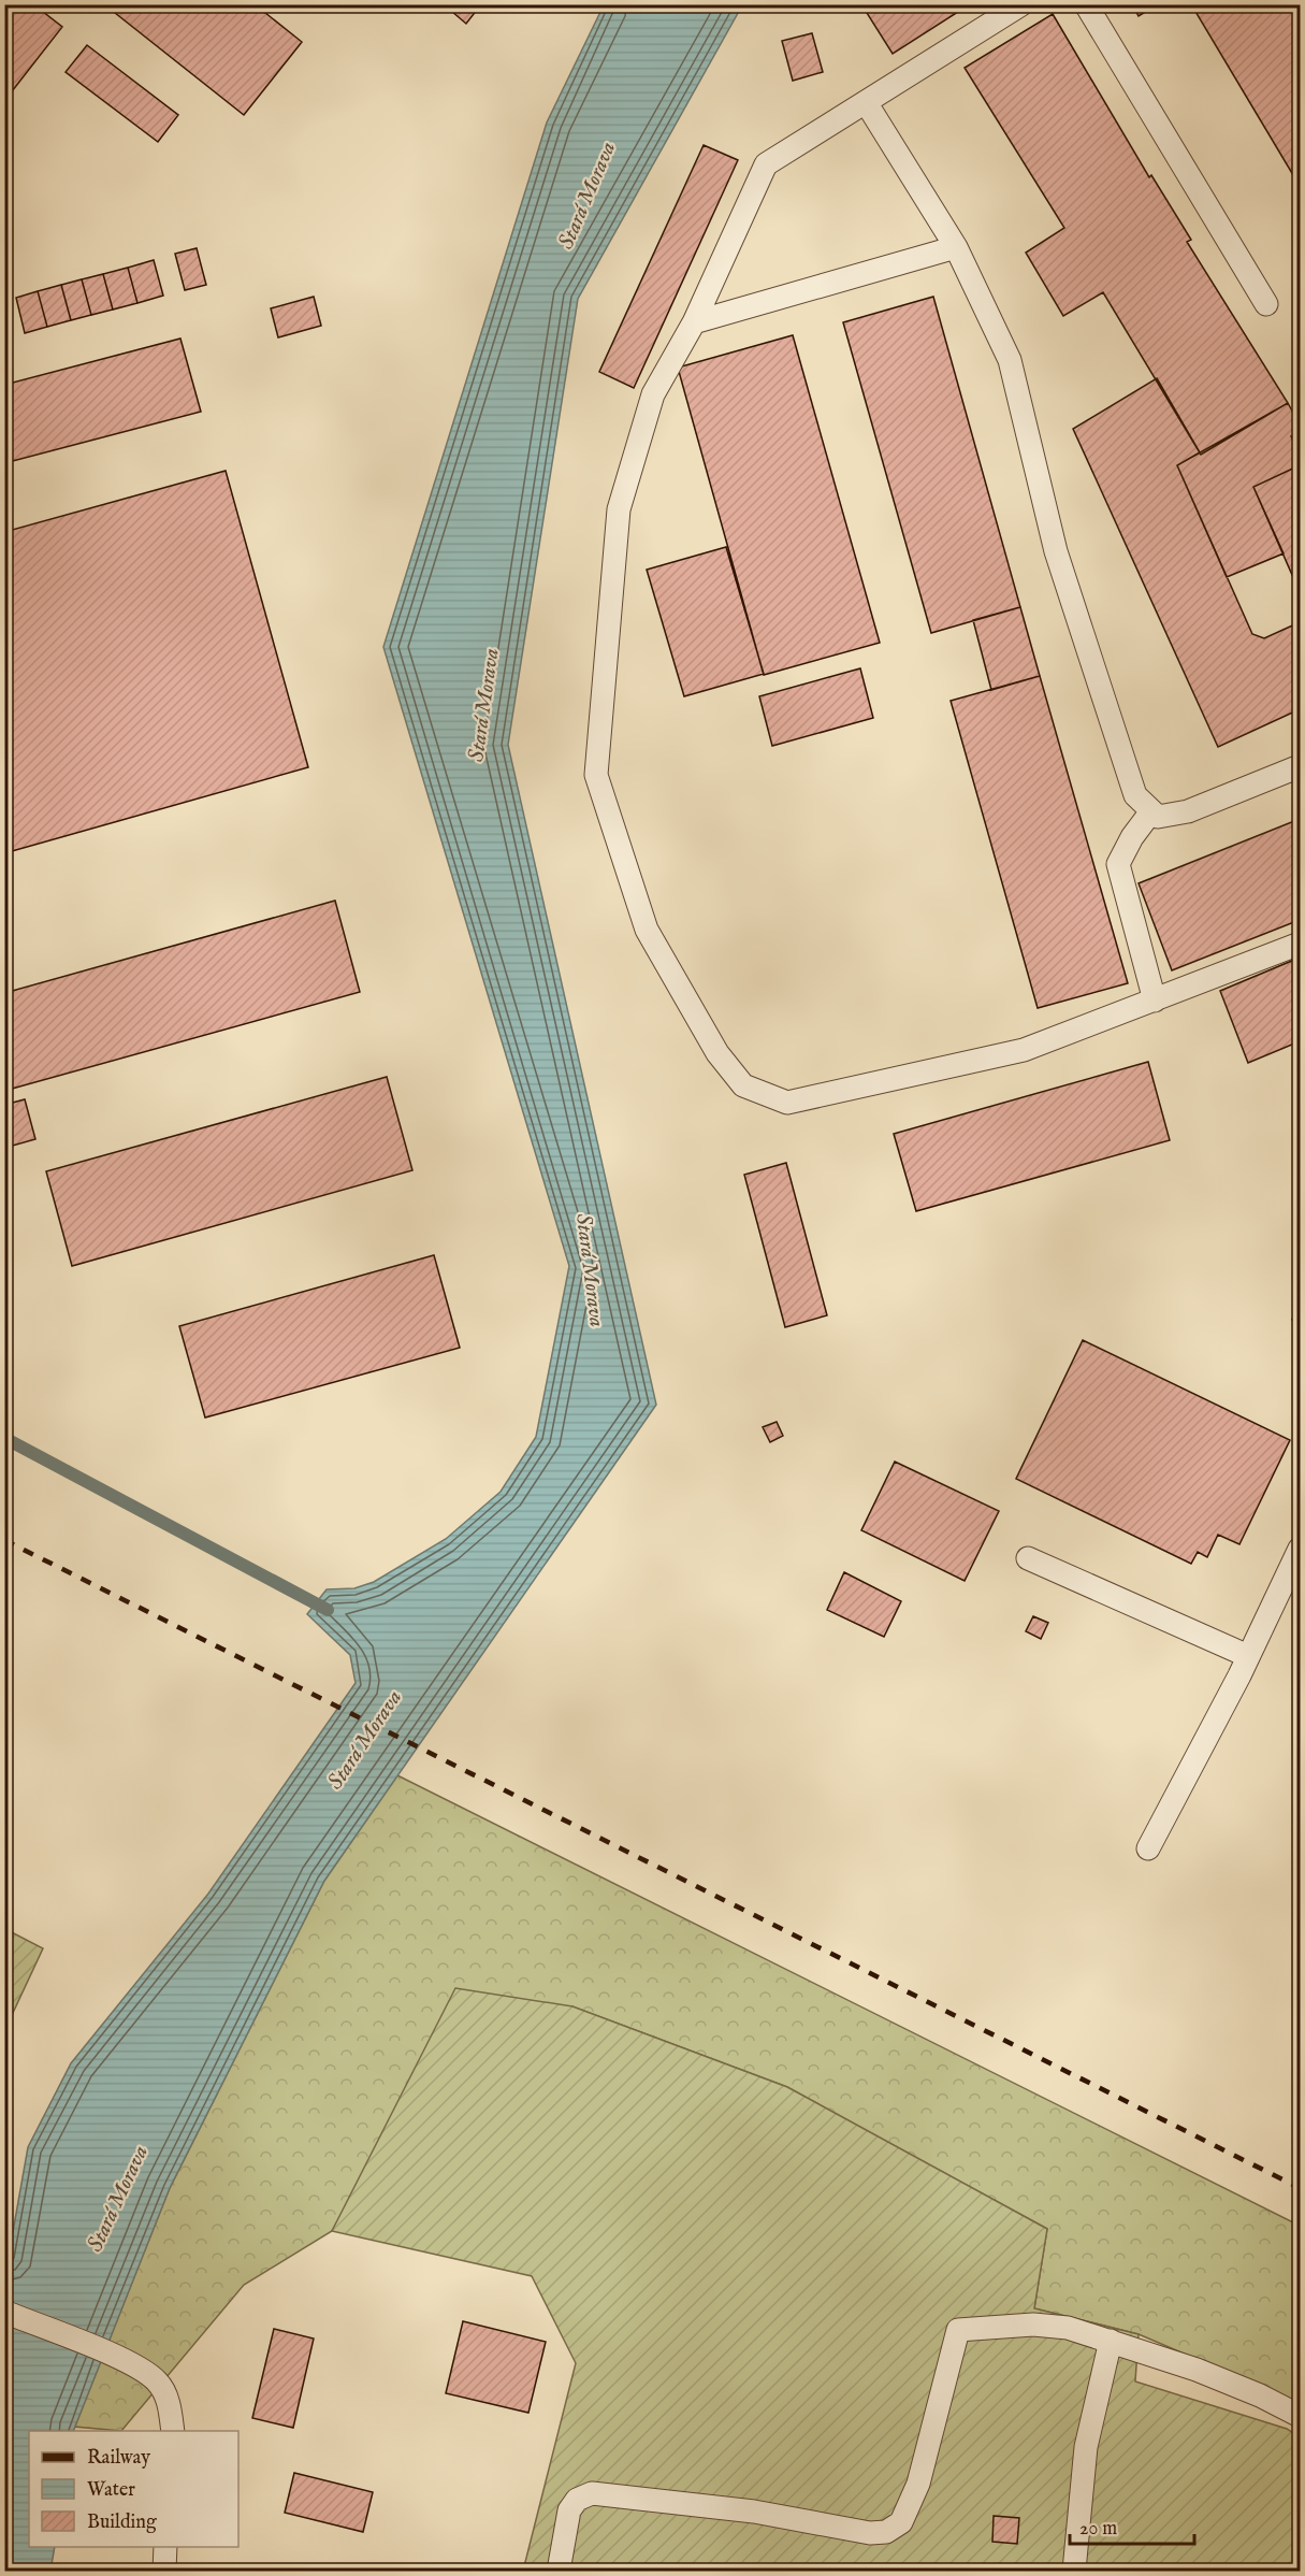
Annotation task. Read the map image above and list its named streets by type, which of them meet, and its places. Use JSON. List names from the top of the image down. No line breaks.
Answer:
{"water":["Stará Morava"],"legend":["Railway","Water","Building"],"scale_bar":"20 m"}
